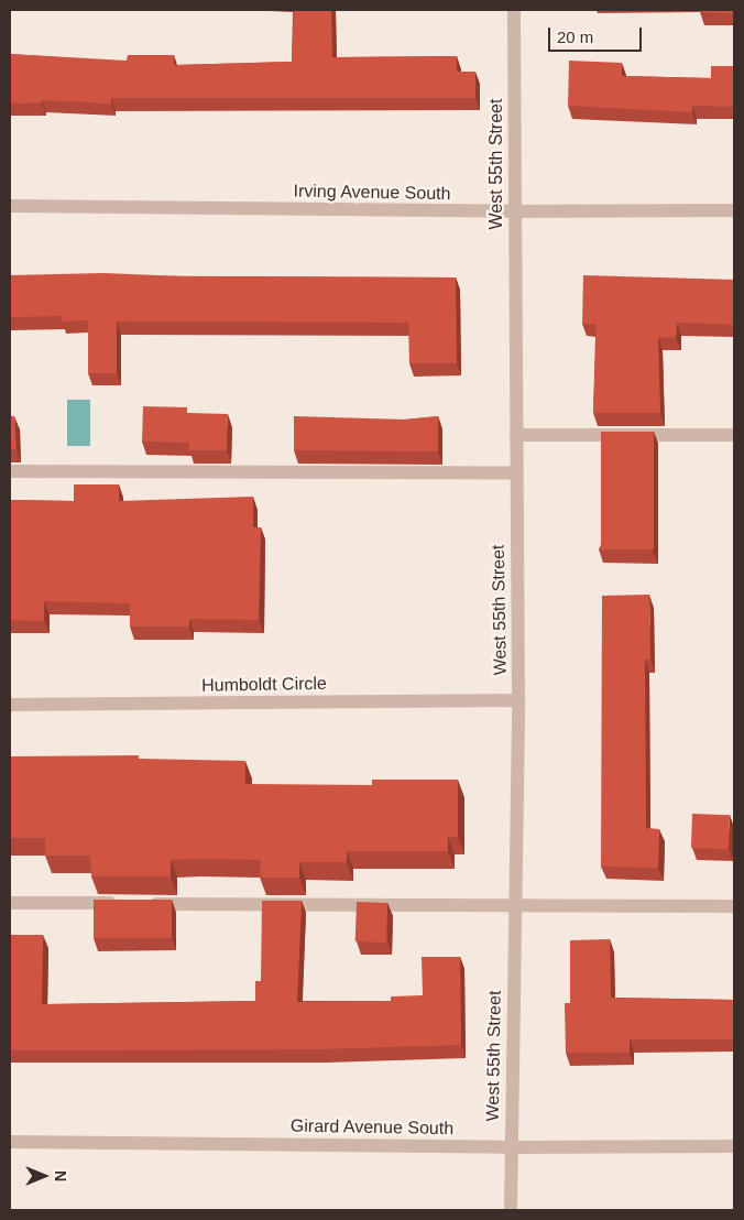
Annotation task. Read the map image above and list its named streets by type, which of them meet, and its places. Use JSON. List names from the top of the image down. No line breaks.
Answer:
{"streets":{"street":["West 55th Street","Irving Avenue South","Humboldt Circle","Girard Avenue South"]},"crossings":[["West 55th Street","Irving Avenue South"],["West 55th Street","Humboldt Circle"],["West 55th Street","Girard Avenue South"]],"scale_bar":"20 m","north":"right"}
